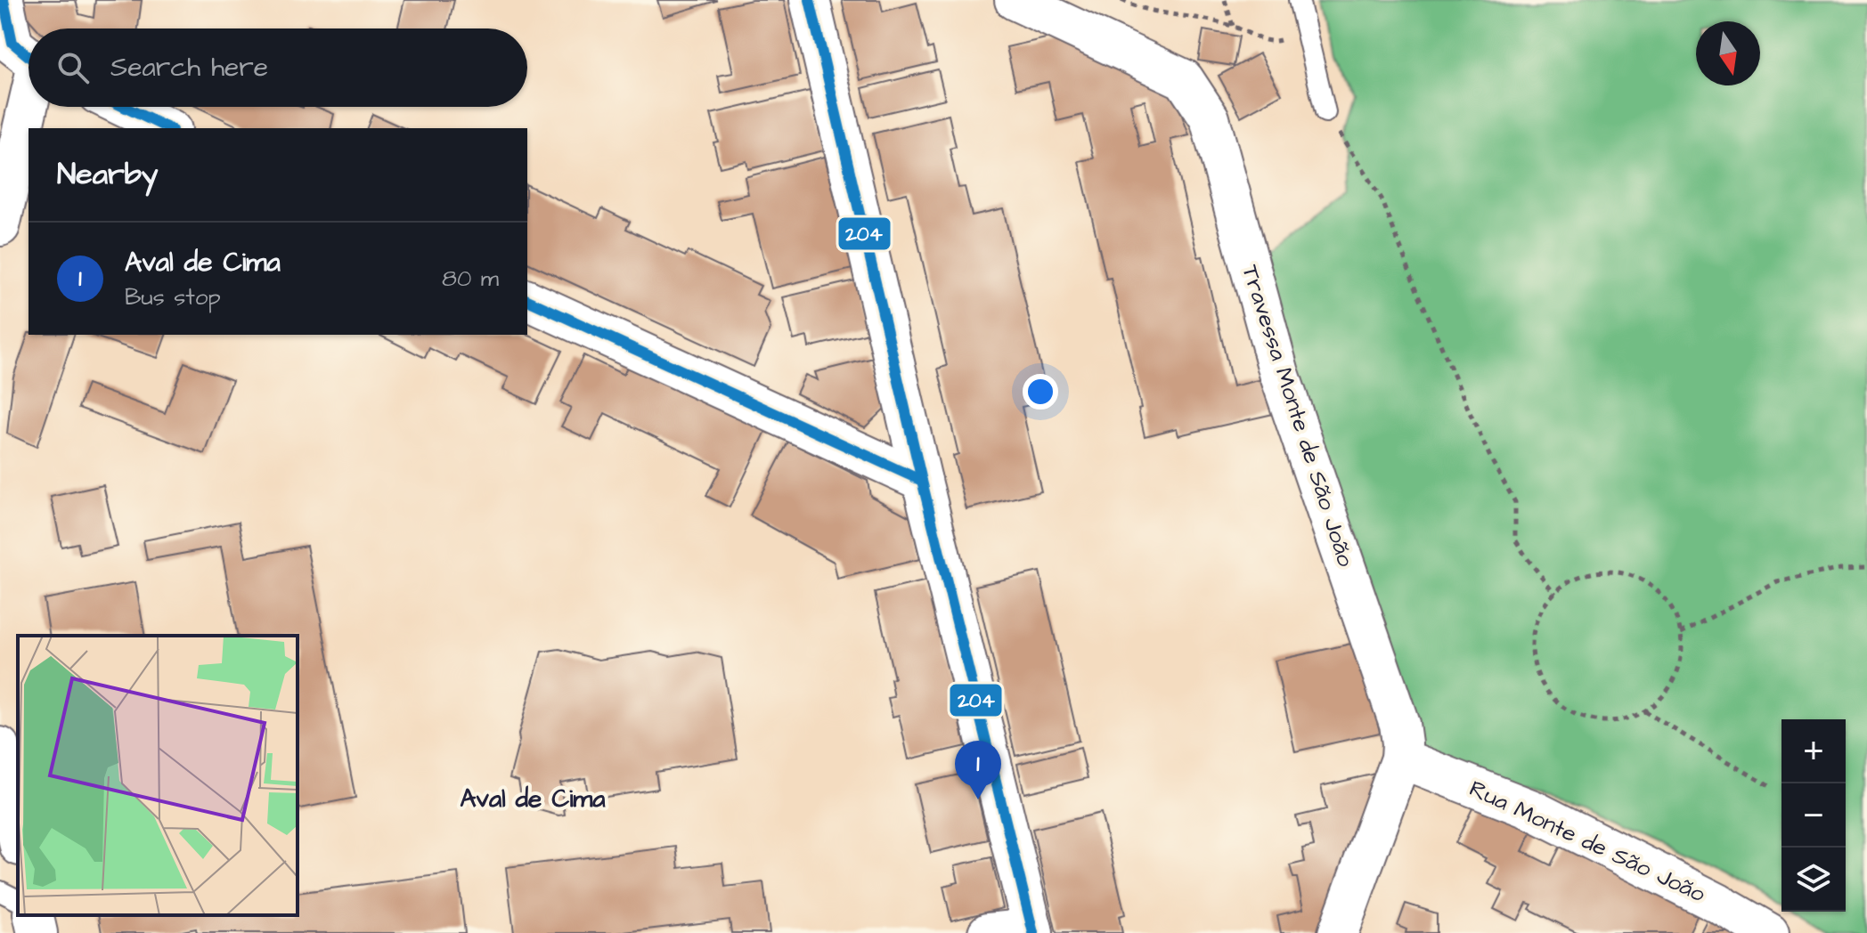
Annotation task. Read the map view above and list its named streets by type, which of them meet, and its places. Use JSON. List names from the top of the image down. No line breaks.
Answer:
{"streets":{"street":["Travessa Monte de São João","Rua Monte de São João"]},"crossings":[["Travessa Monte de São João","Rua Monte de São João"]],"districts":["Aval de Cima"],"lines":["transit line 204"],"north":"bottom","page":{"search":"Search here","heading":"Nearby","list":[{"mark":"1","name":"Aval de Cima","note":"Bus stop","value":"80 m"}],"map_buttons":["+","−"],"pins":"1"}}
